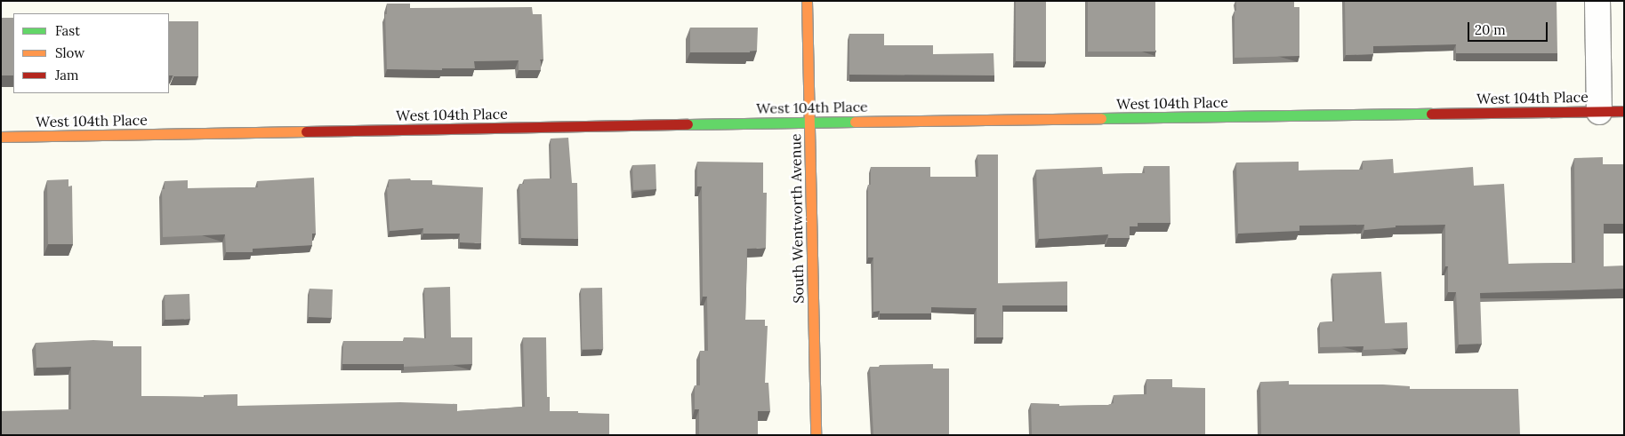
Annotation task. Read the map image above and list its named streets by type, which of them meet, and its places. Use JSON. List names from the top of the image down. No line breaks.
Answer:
{"streets":{"street":["West 104th Place","South Wentworth Avenue"]},"crossings":[["West 104th Place","South Wentworth Avenue"]],"legend":["Fast","Slow","Jam"],"scale_bar":"20 m"}
